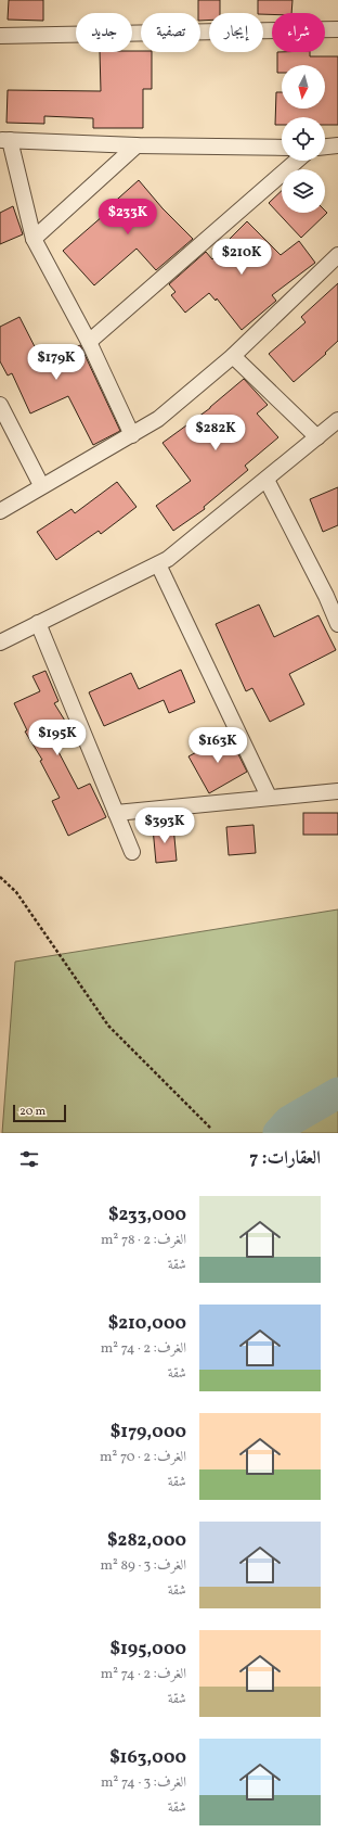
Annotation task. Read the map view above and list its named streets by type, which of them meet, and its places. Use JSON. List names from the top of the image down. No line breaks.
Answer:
{"scale_bar":"20 m","north":"bottom","page":{"chip":["شراء","إيجار","تصفية","جديد"],"price":["$233K","$210K","$179K","$282K","$195K","$163K","$393K"],"scale":"20 m","heading":"العقارات: 7","list":[{"name":"$233,000","note":"الغرف: 2 · 78 m² · شقة"},{"name":"$210,000","note":"الغرف: 2 · 74 m² · شقة"},{"name":"$179,000","note":"الغرف: 2 · 70 m² · شقة"},{"name":"$282,000","note":"الغرف: 3 · 89 m² · شقة"},{"name":"$195,000","note":"الغرف: 2 · 74 m² · شقة"},{"name":"$163,000","note":"الغرف: 3 · 74 m² · شقة"}]}}
